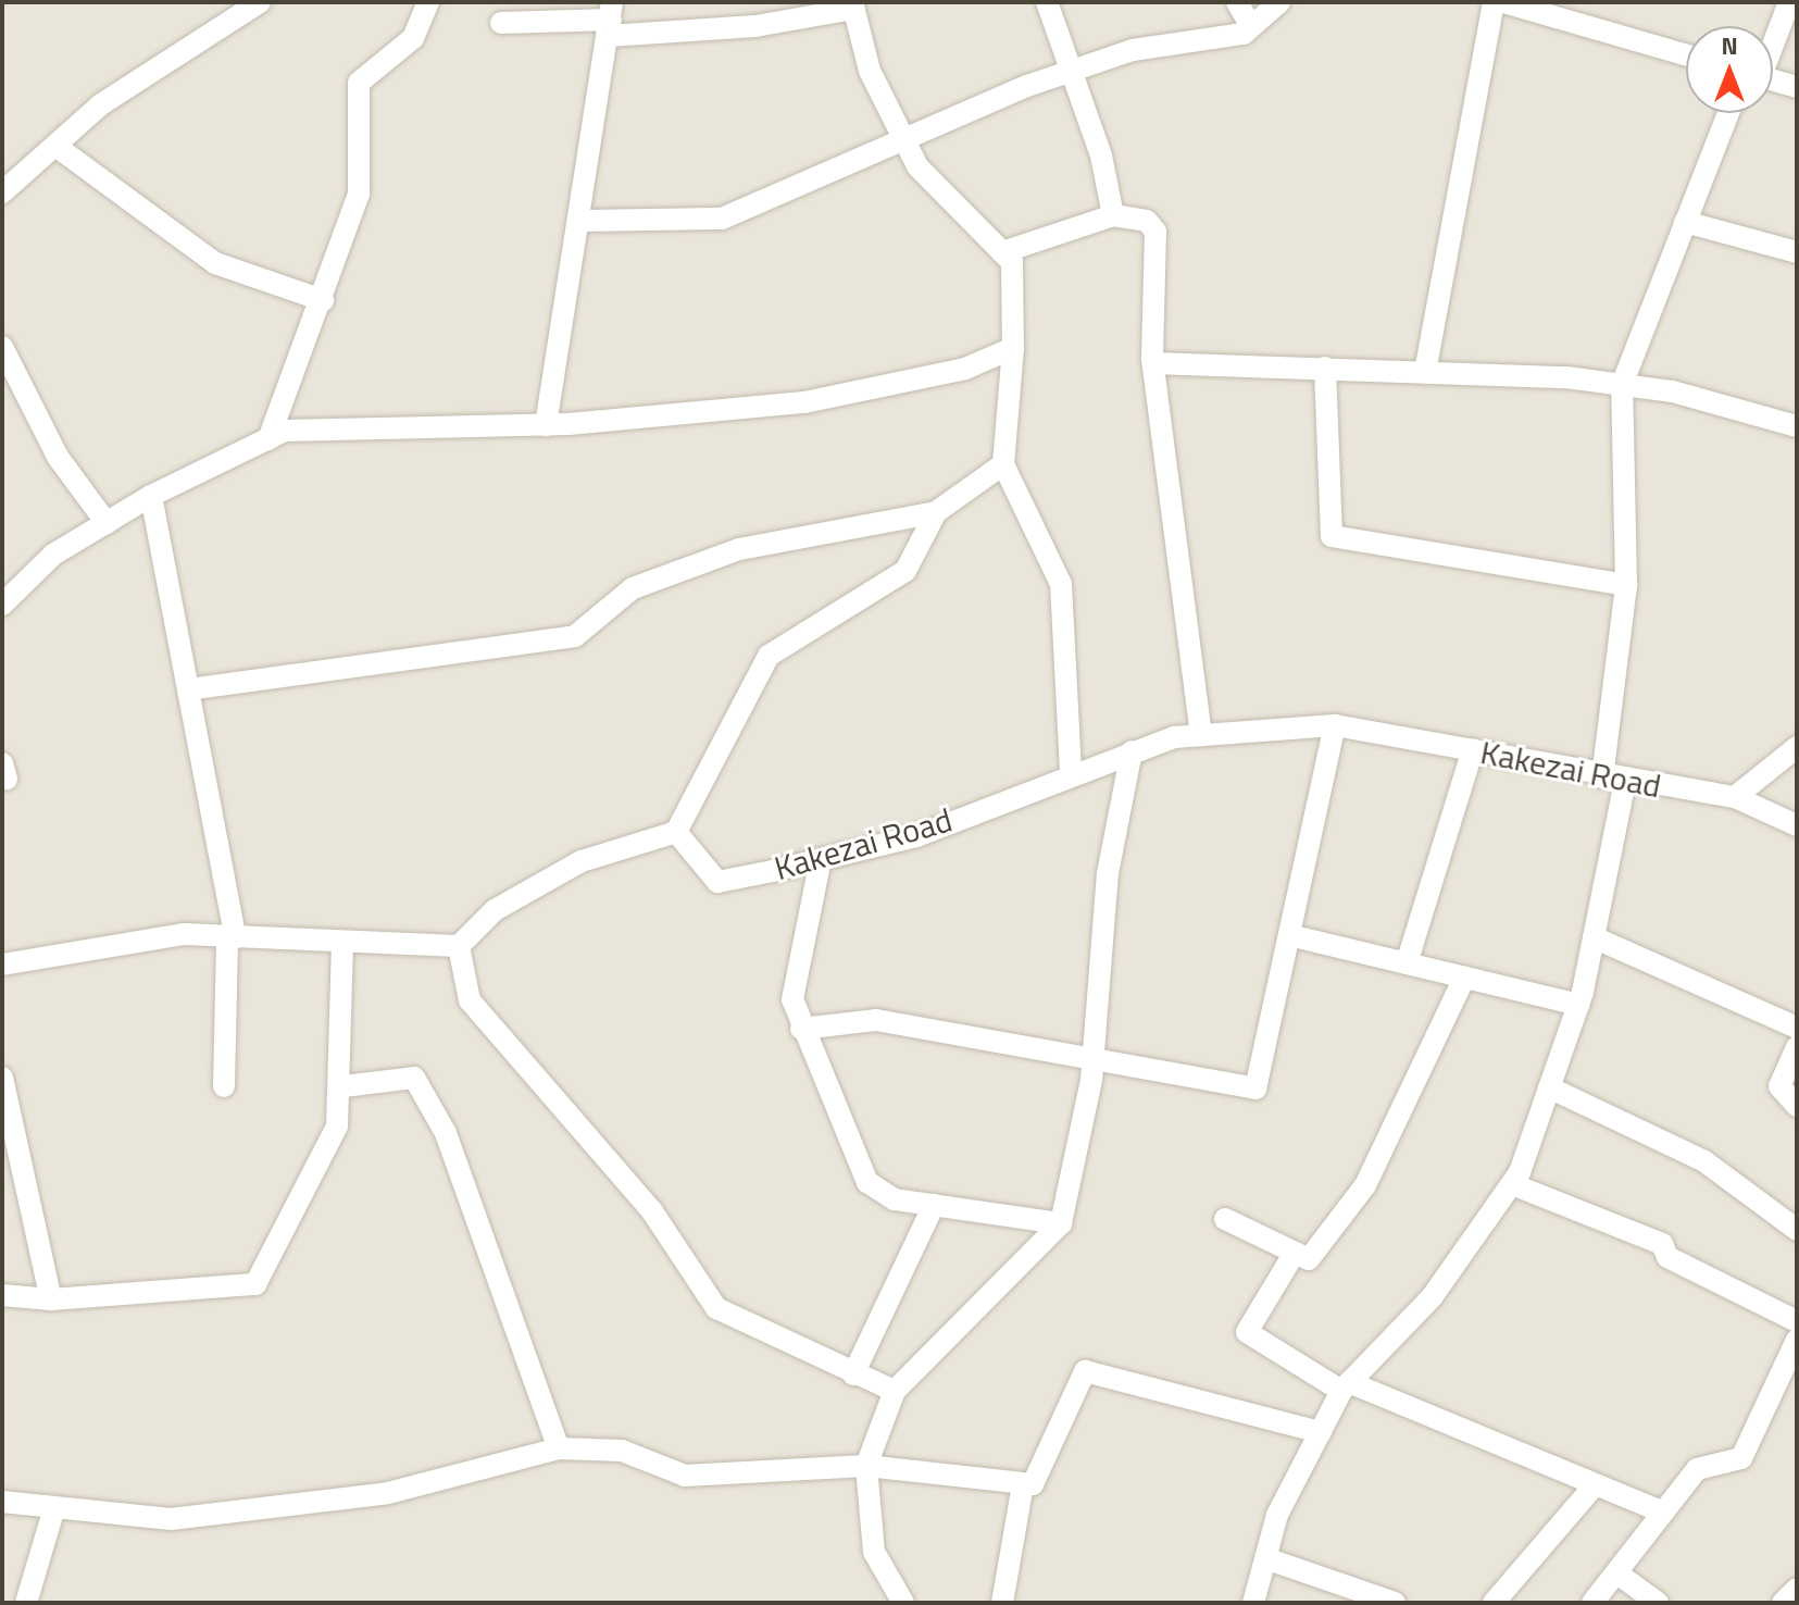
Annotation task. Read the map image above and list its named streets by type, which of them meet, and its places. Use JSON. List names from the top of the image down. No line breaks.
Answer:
{"streets":{"street":["Kakezai Road"]},"north":"top"}
